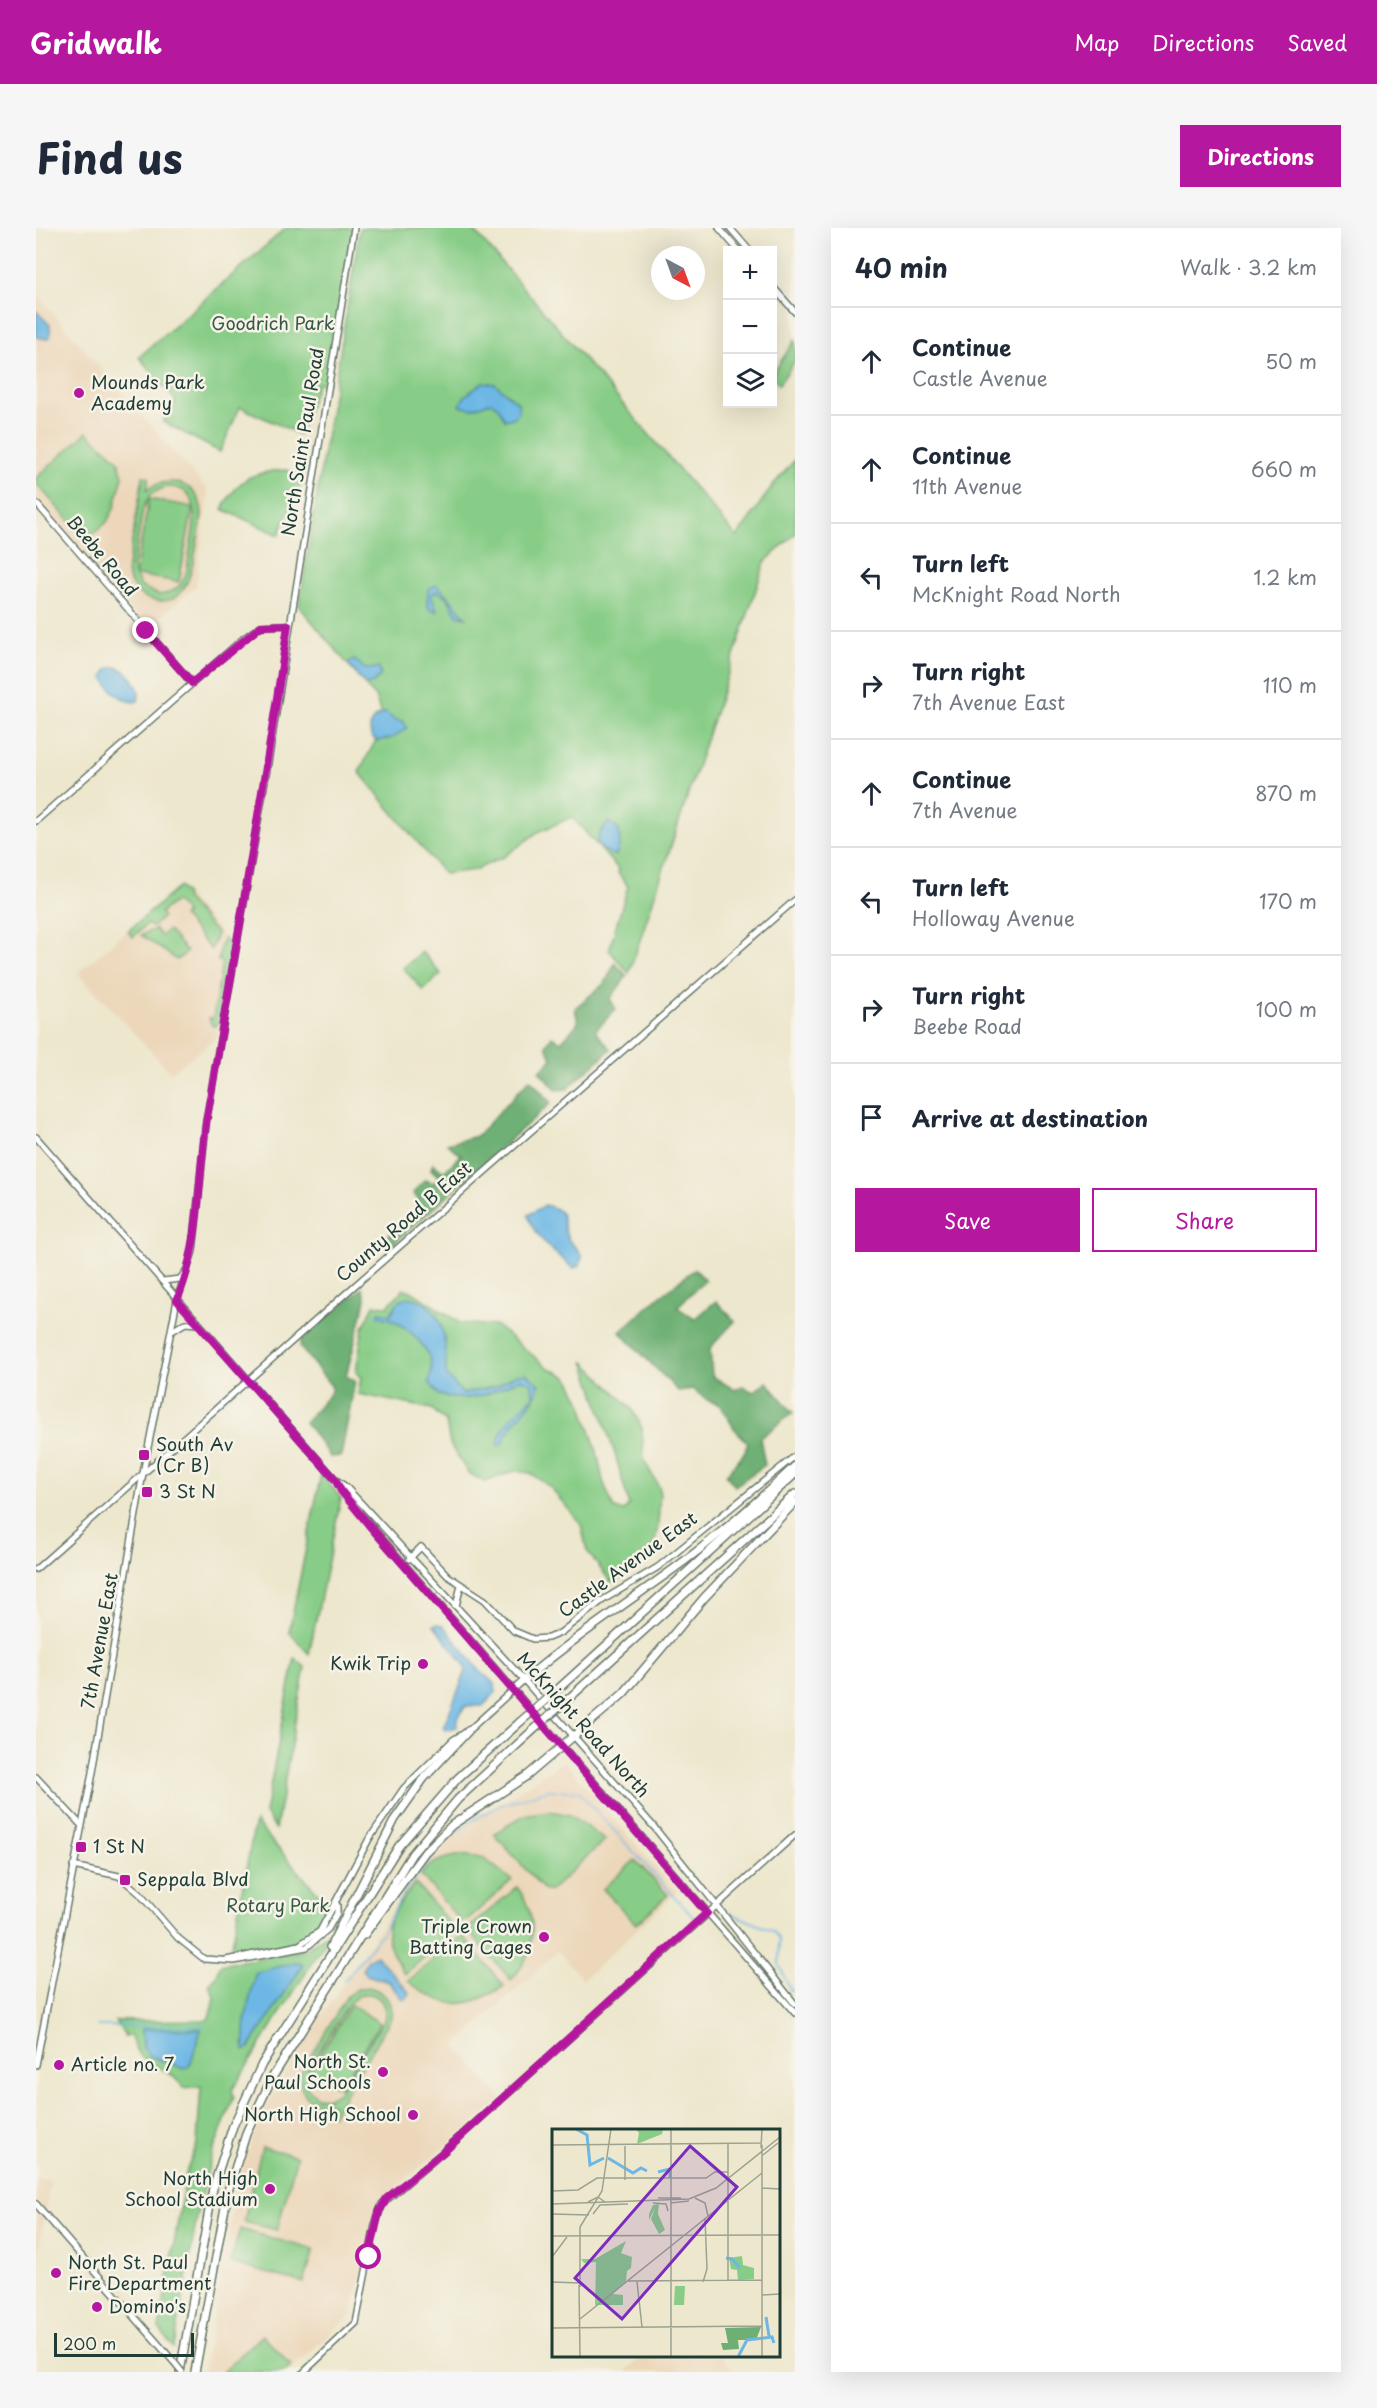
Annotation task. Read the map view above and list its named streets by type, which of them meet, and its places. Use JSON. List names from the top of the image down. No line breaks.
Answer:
{"streets":{"street":["North Saint Paul Road","Beebe Road","County Road B East","Castle Avenue East","7th Avenue East","McKnight Road North"]},"crossings":[["North Saint Paul Road","7th Avenue East"],["County Road B East","7th Avenue East"],["County Road B East","McKnight Road North"],["Castle Avenue East","McKnight Road North"],["7th Avenue East","McKnight Road North"]],"parks":["Goodrich Park","Rotary Park"],"places":{"other":["Mounds Park Academy","Kwik Trip","Triple Crown Batting Cages","Article no. 7","North St. Paul Schools","North High School","North High School Stadium","North St. Paul Fire Department","Domino's"],"transit":["South Av (Cr B)","3 St N","1 St N","Seppala Blvd"]},"scale_bar":"200 m","north":"bottom right","page":{"header":"Gridwalk","nav":["Map","Directions","Saved"],"title":"Find us","buttons":["Directions",["Save","Share"]],"heading":["40 min","Walk · 3.2 km"],"map_buttons":["+","−"],"list":[["Continue","Castle Avenue","50 m"],["Continue","11th Avenue","660 m"],["Turn left","McKnight Road North","1.2 km"],["Turn right","7th Avenue East","110 m"],["Continue","7th Avenue","870 m"],["Turn left","Holloway Avenue","170 m"],["Turn right","Beebe Road","100 m"],"Arrive at destination"],"scale":"200 m"}}
